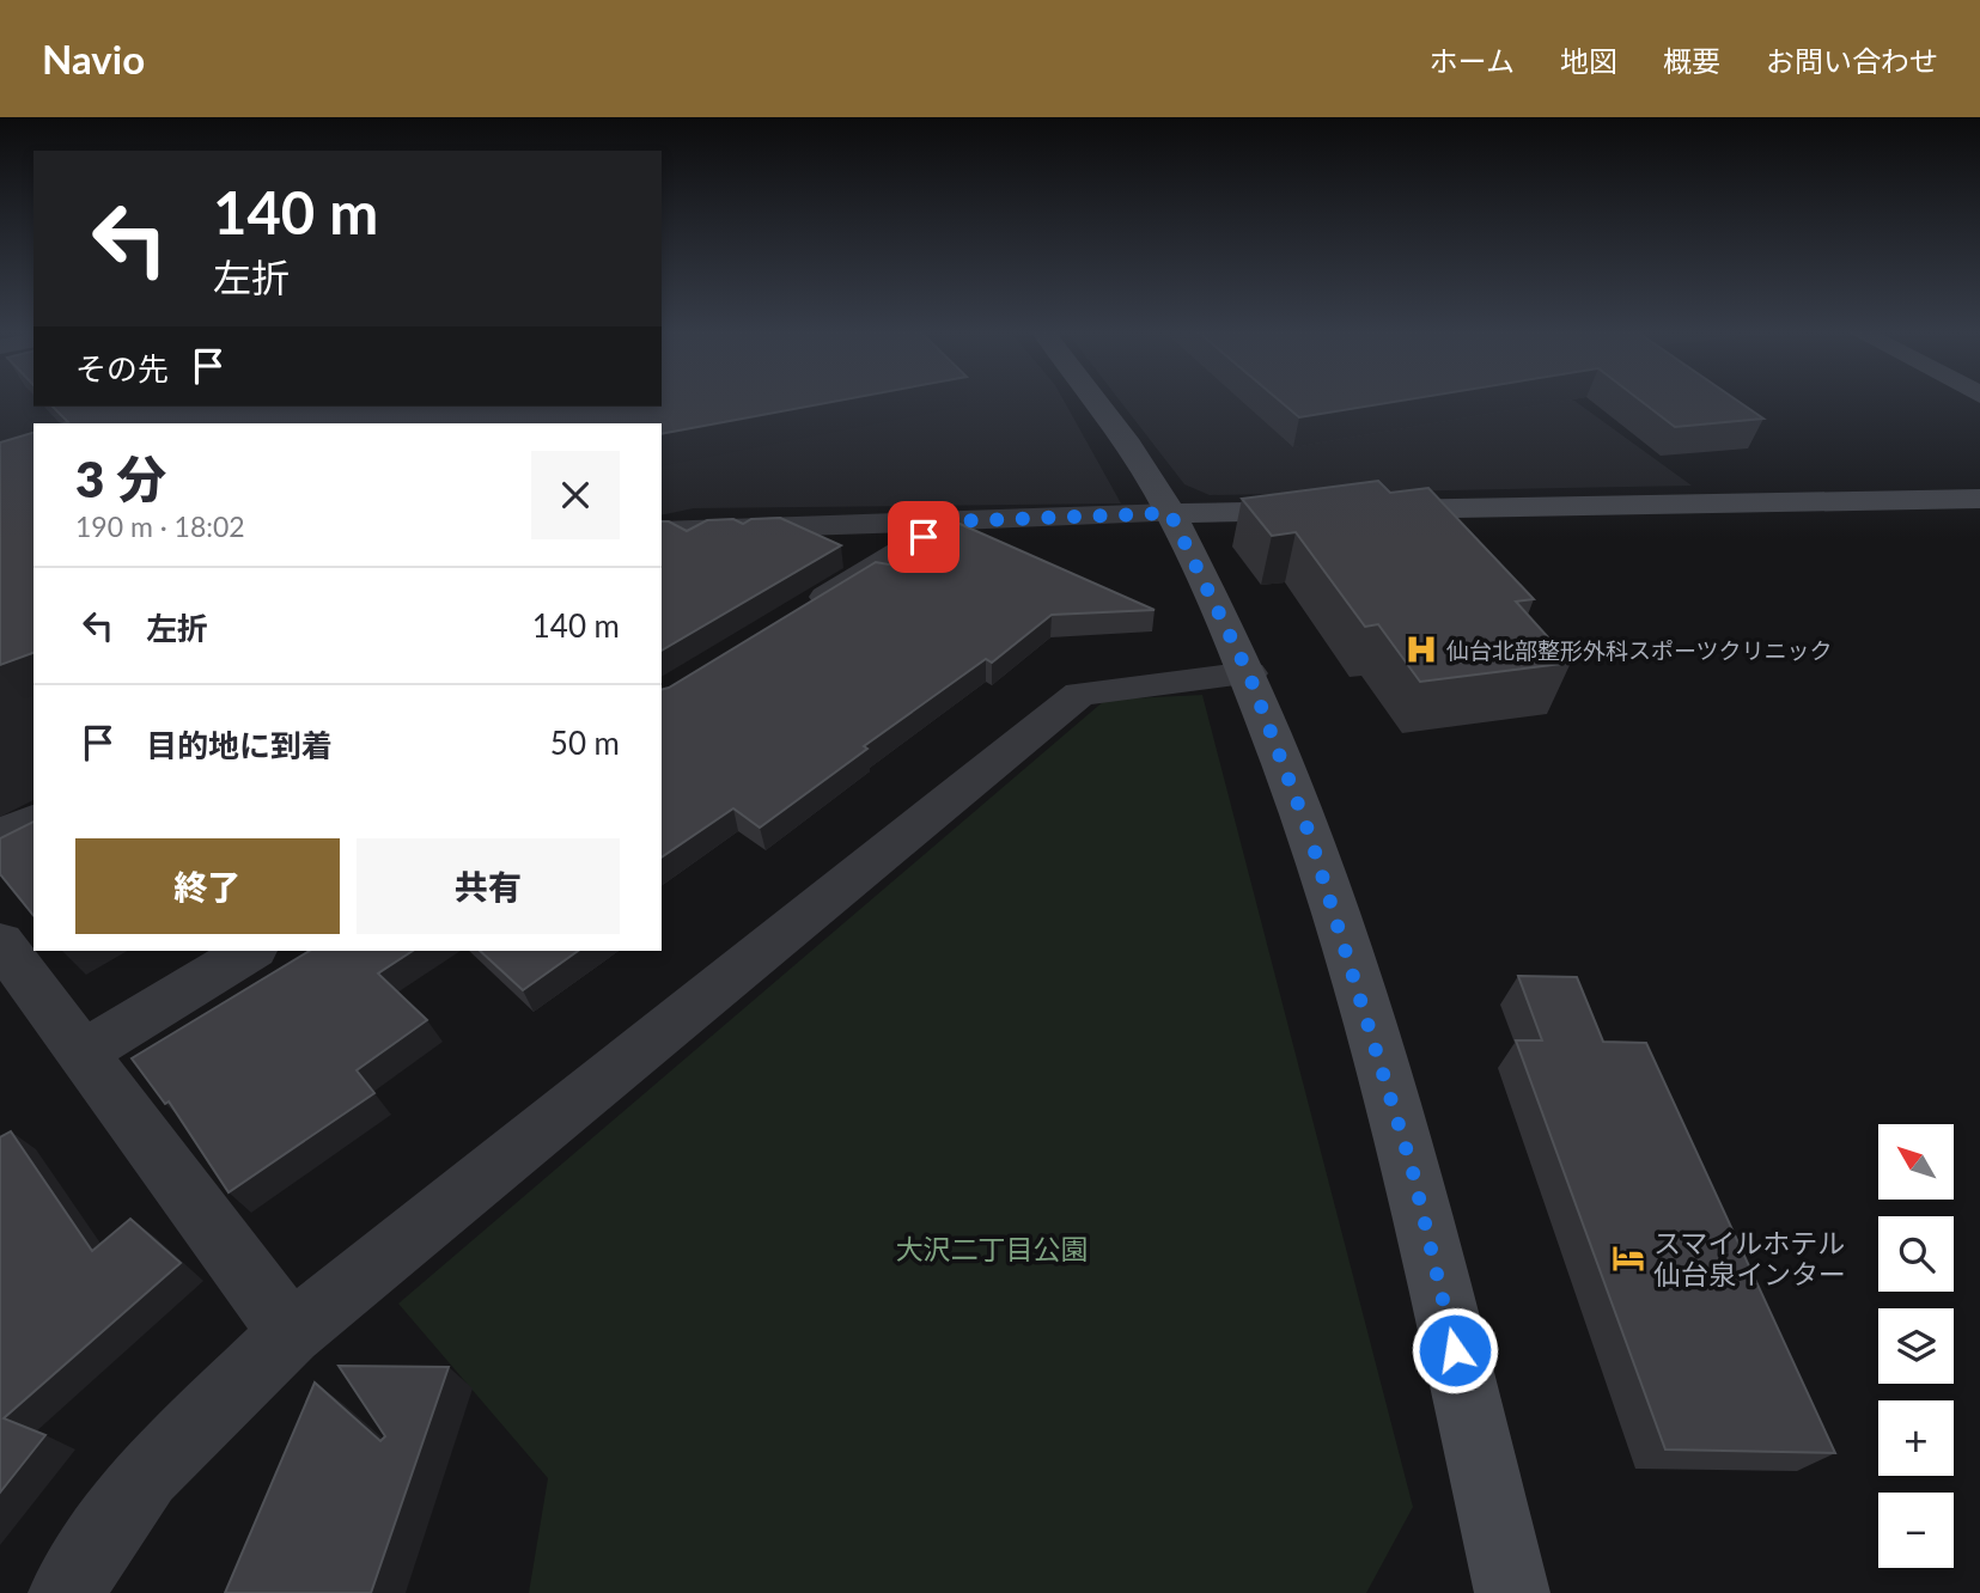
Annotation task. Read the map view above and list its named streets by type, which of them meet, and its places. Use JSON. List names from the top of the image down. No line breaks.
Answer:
{"parks":["大沢二丁目公園"],"places":{"hospital":["仙台北部整形外科スポーツクリニック"],"hotel":["スマイルホテル 仙台泉インター"]},"north":"top left","page":{"header":"Navio","nav":["ホーム","地図","概要","お問い合わせ"],"turn":["140 m","左折"],"then":"その先","heading":["3 分","190 m · 18:02"],"list":[{"name":"左折","value":"140 m"},{"name":"目的地に到着","value":"50 m"}],"buttons":["終了","共有"],"map_buttons":["+","−"]}}
